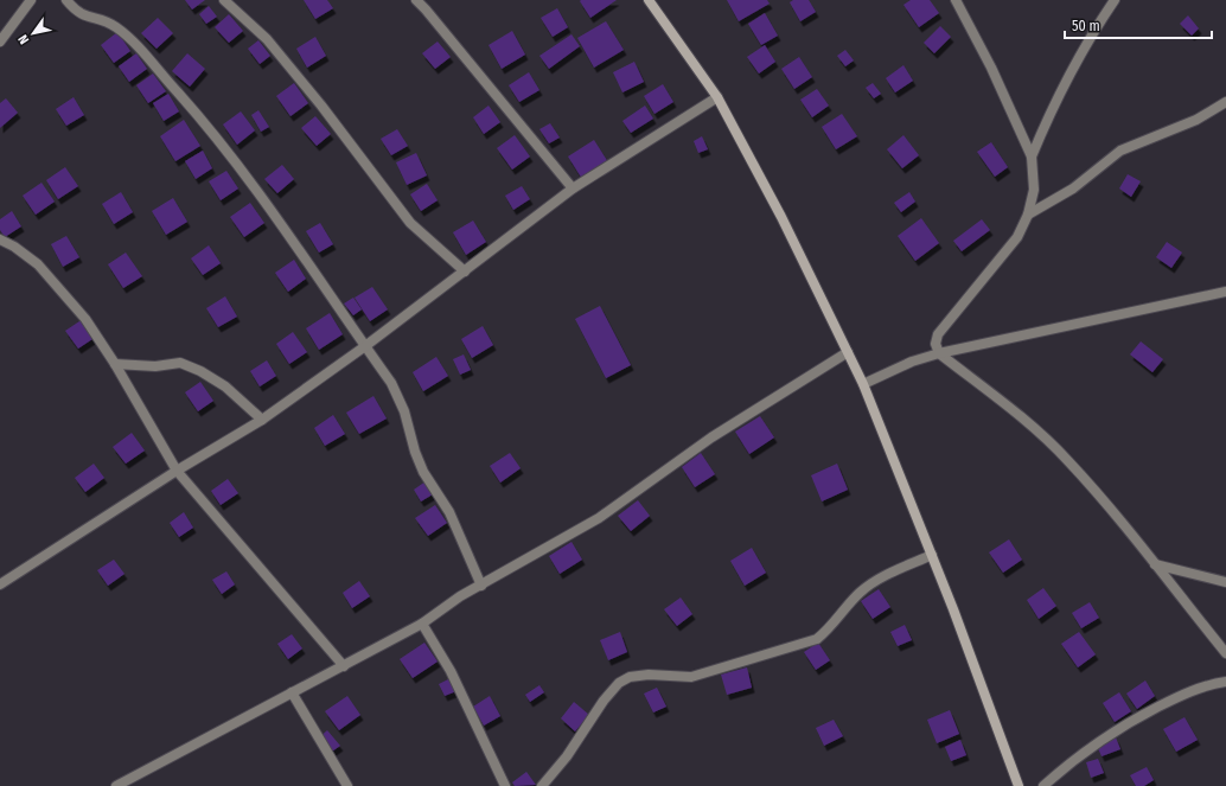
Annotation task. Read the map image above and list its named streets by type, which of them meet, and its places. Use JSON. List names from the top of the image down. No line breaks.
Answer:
{"scale_bar":"50 m","north":"bottom left"}
